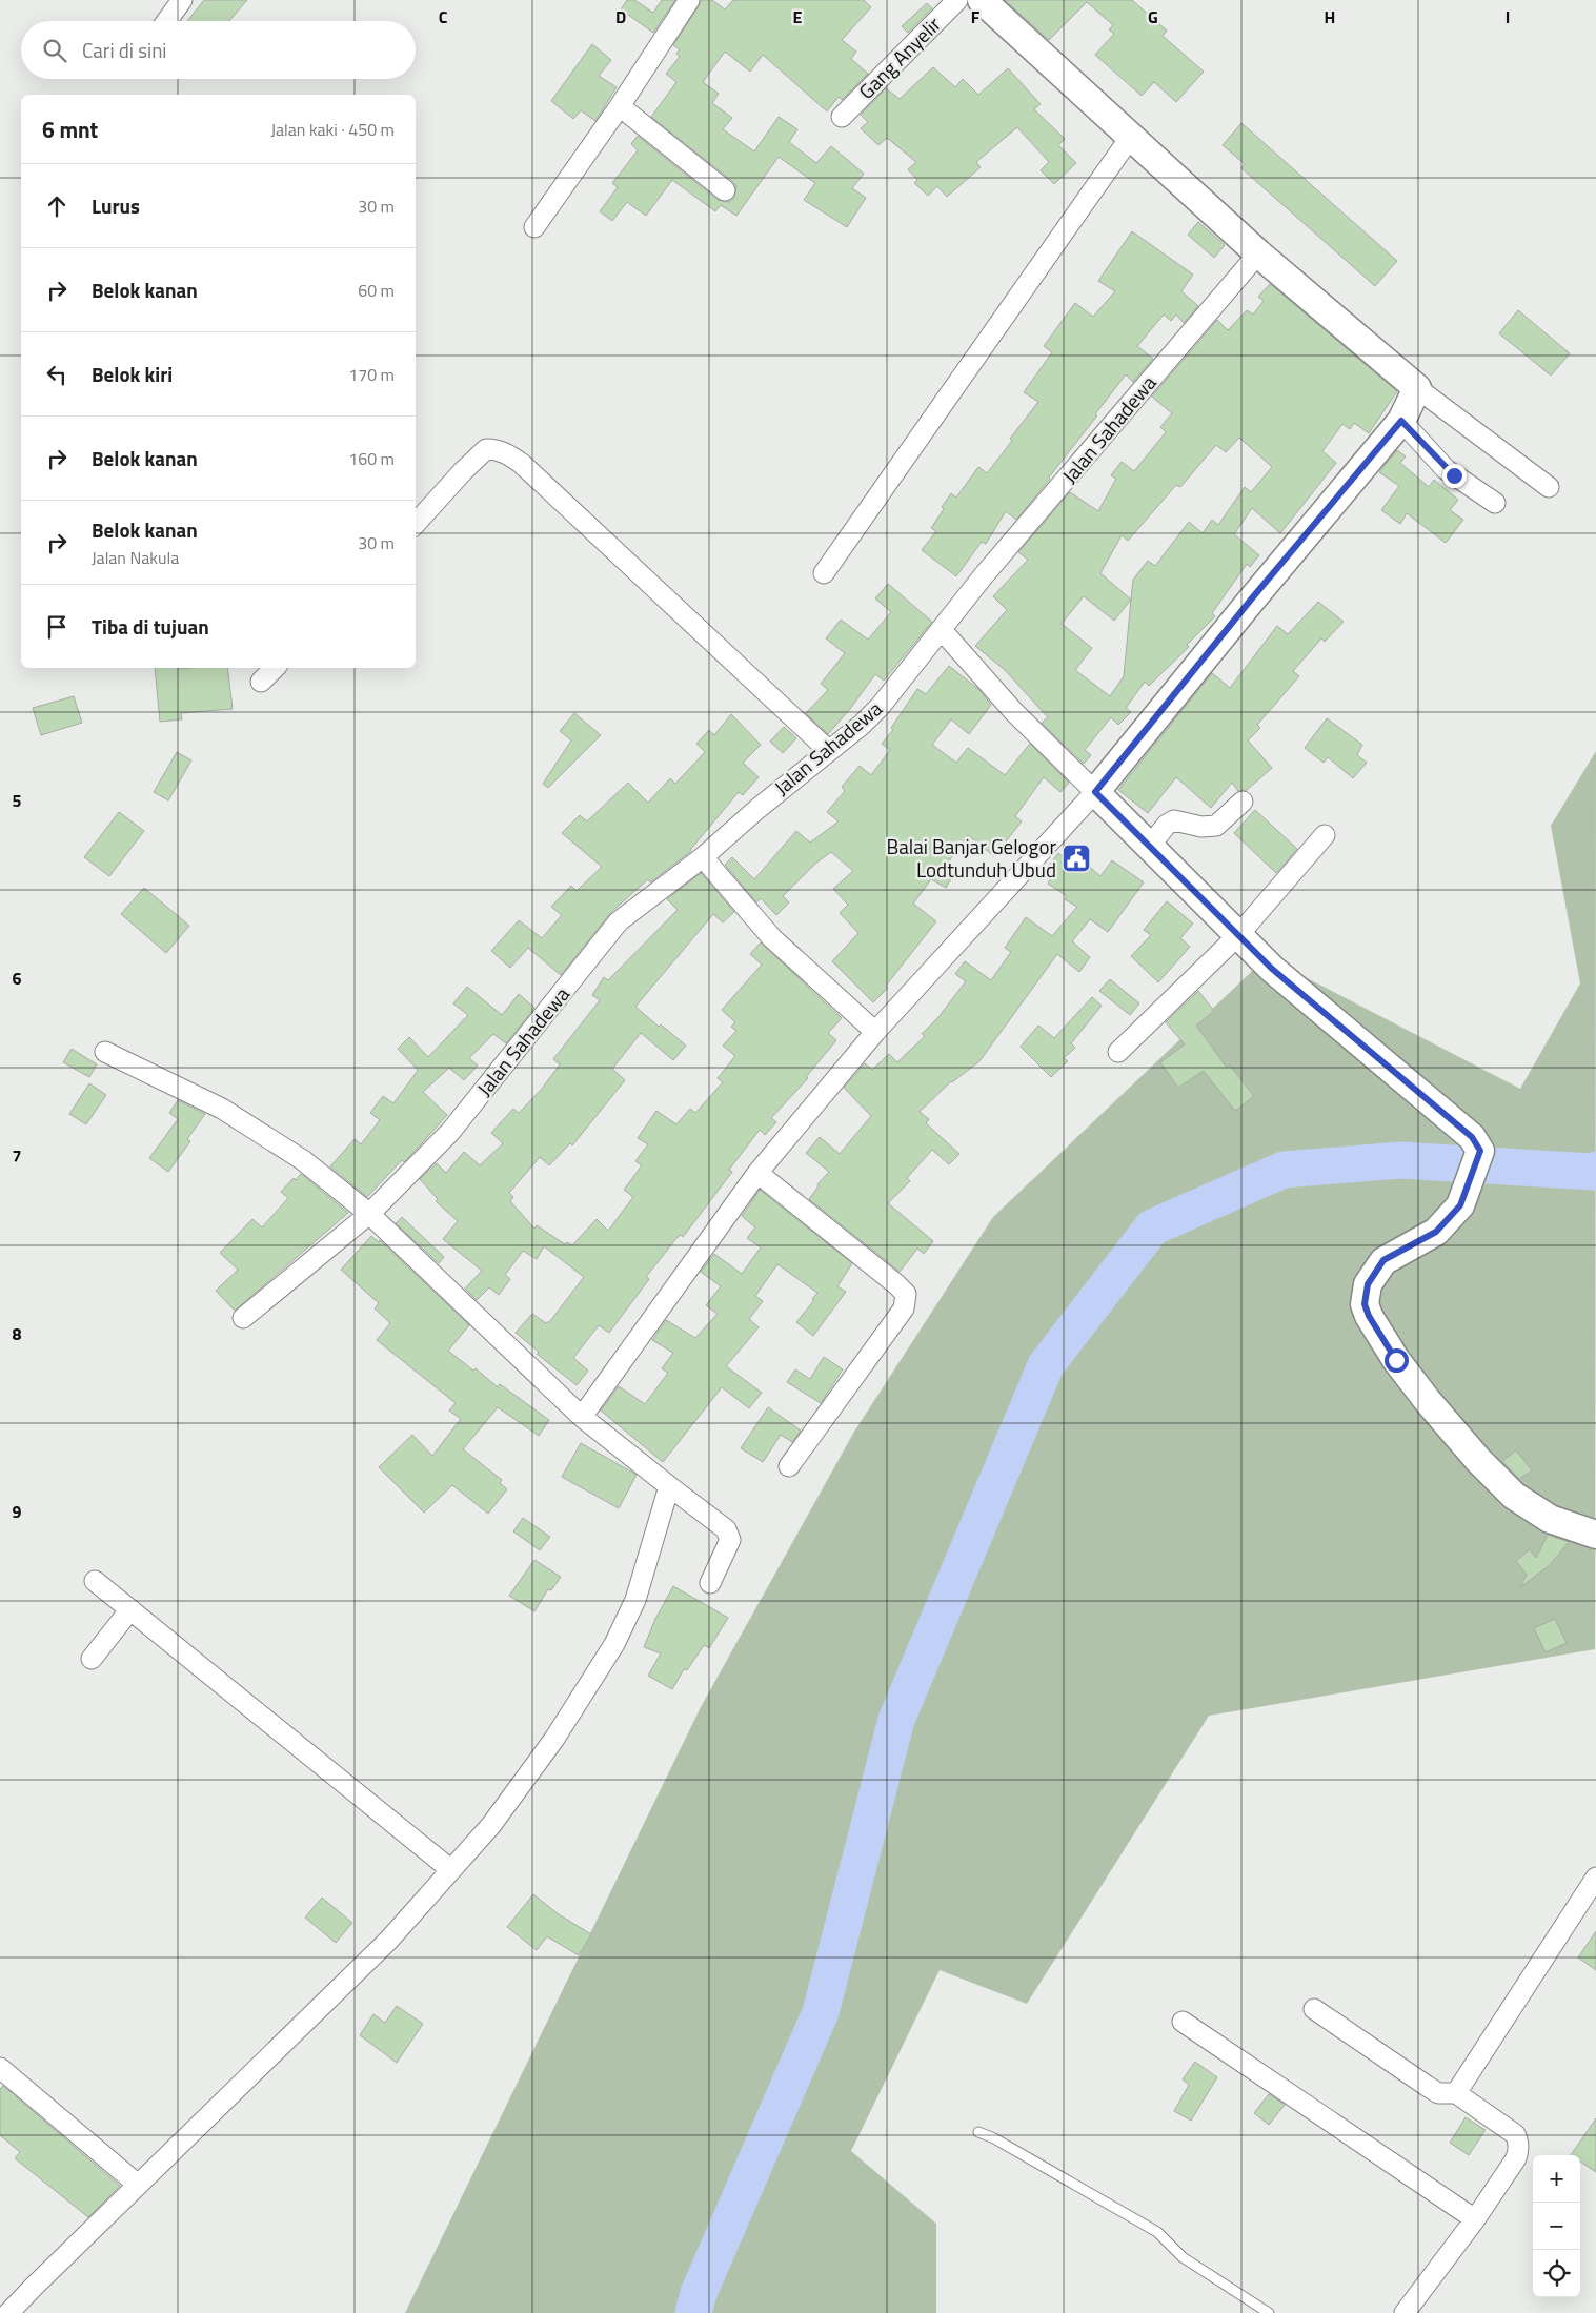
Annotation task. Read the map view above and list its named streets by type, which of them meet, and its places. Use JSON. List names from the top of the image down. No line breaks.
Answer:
{"streets":{"street":["Gang Anyelir","Jalan Sahadewa"]},"places":{"public building":["Balai Banjar Gelogor Lodtunduh Ubud"]},"page":{"search":"Cari di sini","heading":["6 mnt","Jalan kaki · 450 m"],"list":[["Lurus","30 m"],["Belok kanan","60 m"],["Belok kiri","170 m"],["Belok kanan","160 m"],["Belok kanan","Jalan Nakula","30 m"],"Tiba di tujuan"],"map_buttons":["+","−"]},"grid":{"columns":["C","D","E","F","G","H","I"],"rows":["5","6","7","8","9"]}}
